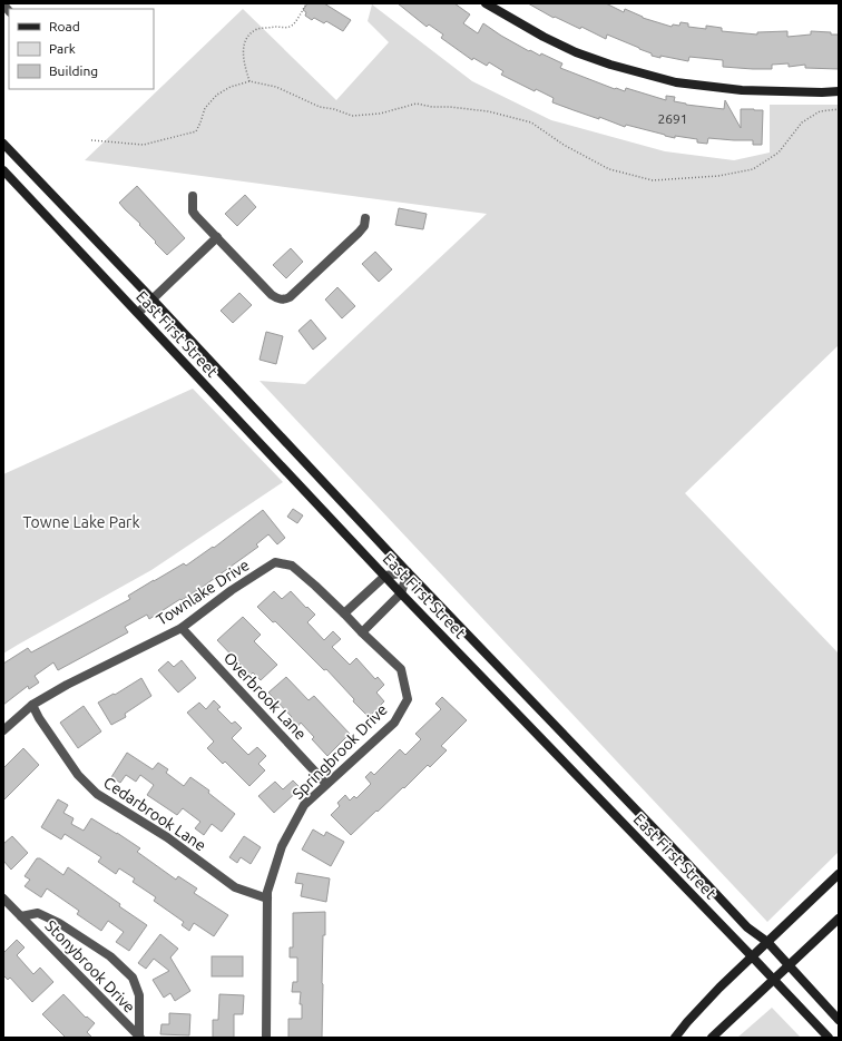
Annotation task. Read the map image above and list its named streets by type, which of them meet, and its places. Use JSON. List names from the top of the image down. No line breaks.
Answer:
{"streets":{"main road":["East First Street"],"street":["Townlake Drive","Overbrook Lane","Springbrook Drive","Cedarbrook Lane","Stonybrook Drive"]},"crossings":[["Townlake Drive","Overbrook Lane"],["Townlake Drive","Springbrook Drive"],["Townlake Drive","Cedarbrook Lane"],["Overbrook Lane","Springbrook Drive"],["Springbrook Drive","Cedarbrook Lane"]],"parks":["Towne Lake Park"],"house_numbers":["2691"],"legend":["Road","Park","Building"]}
